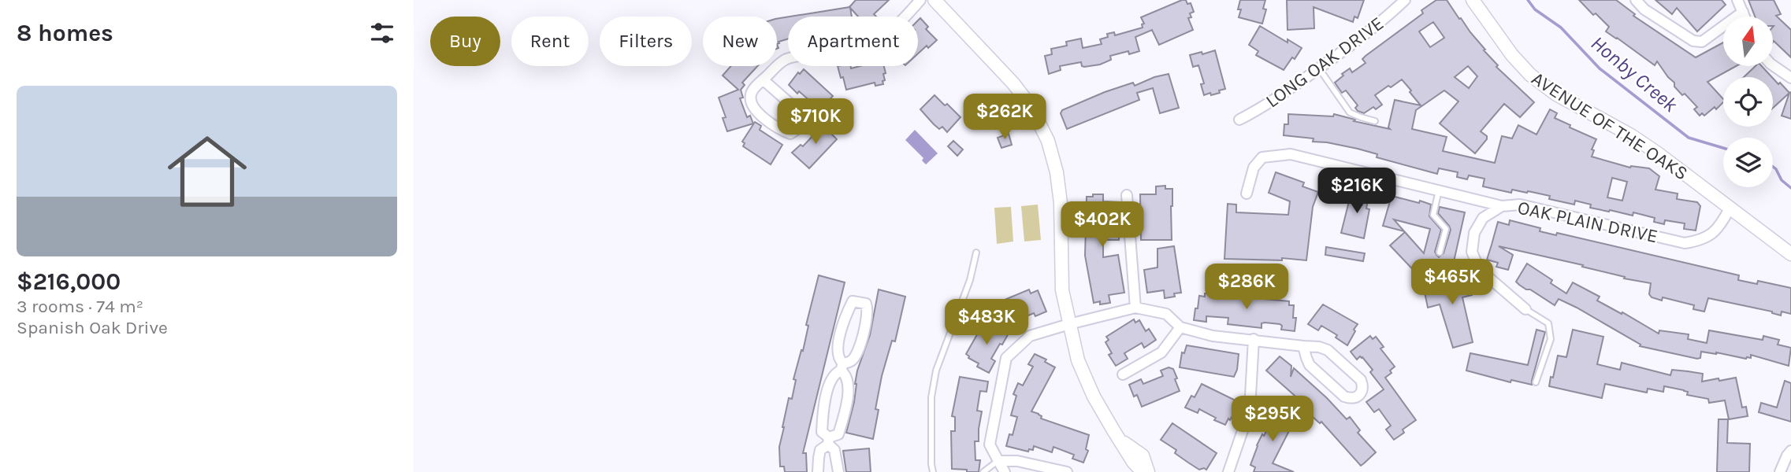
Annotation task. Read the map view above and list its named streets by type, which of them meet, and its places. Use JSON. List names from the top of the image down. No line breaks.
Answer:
{"streets":{"street":["LONG OAK DRIVE","AVENUE OF THE OAKS","OAK PLAIN DRIVE"]},"crossings":[["AVENUE OF THE OAKS","OAK PLAIN DRIVE"]],"water":["Honby Creek"],"north":"top","page":{"heading":"8 homes","chip":["Buy","Rent","Filters","New","Apartment"],"list":[{"name":"$216,000","note":"3 rooms · 74 m² · Spanish Oak Drive"}],"price":["$262K","$710K","$216K","$402K","$465K","$286K","$483K","$295K"]}}
